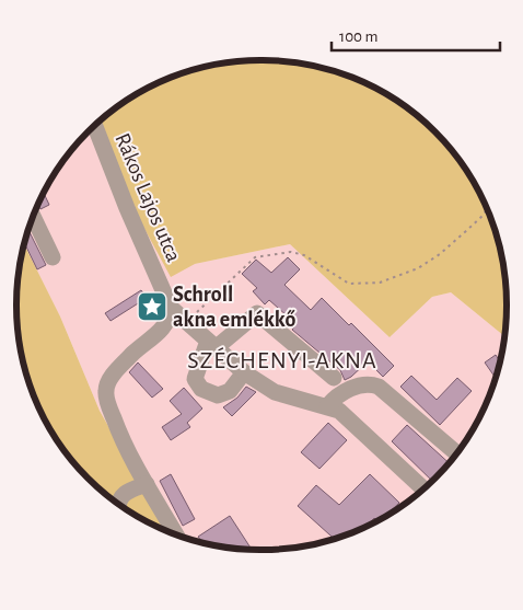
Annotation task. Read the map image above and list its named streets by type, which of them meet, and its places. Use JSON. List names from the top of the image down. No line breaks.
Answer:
{"streets":{"street":["Rákos Lajos utca"]},"districts":["SZÉCHENYI-AKNA"],"places":{"place":["Schroll akna emlékkő"]},"scale_bar":"100 m"}
